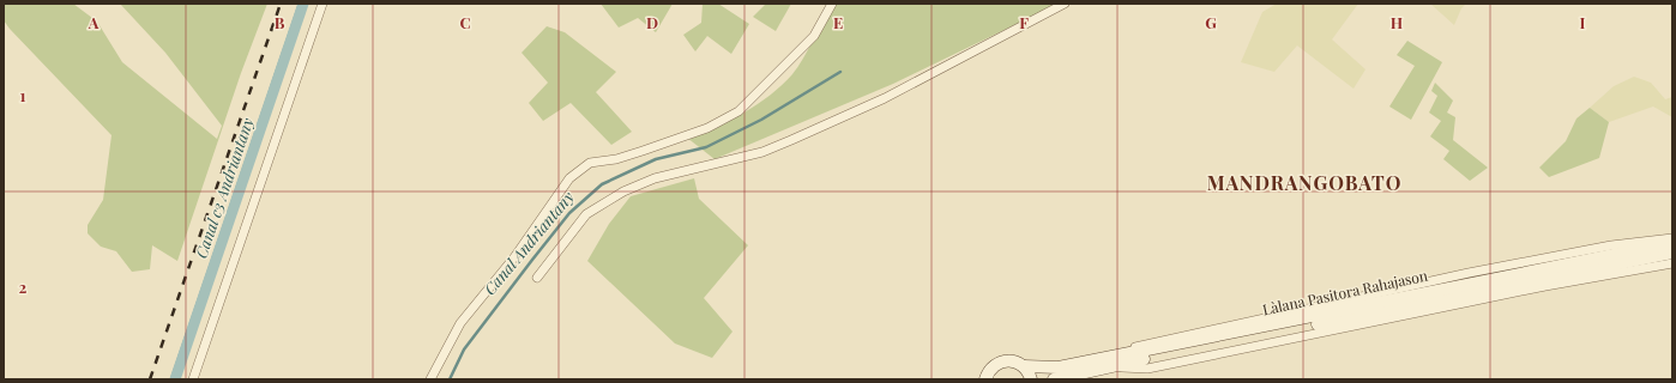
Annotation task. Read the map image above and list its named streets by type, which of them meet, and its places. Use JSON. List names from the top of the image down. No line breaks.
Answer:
{"streets":{"main road":["Làlana Pasitora Rahajason"]},"districts":["MANDRANGOBATO"],"water":["Canal c3 Andriantany","Canal Andriantany"],"grid":{"columns":["A","B","C","D","E","F","G","H","I"],"rows":["1","2"]}}
